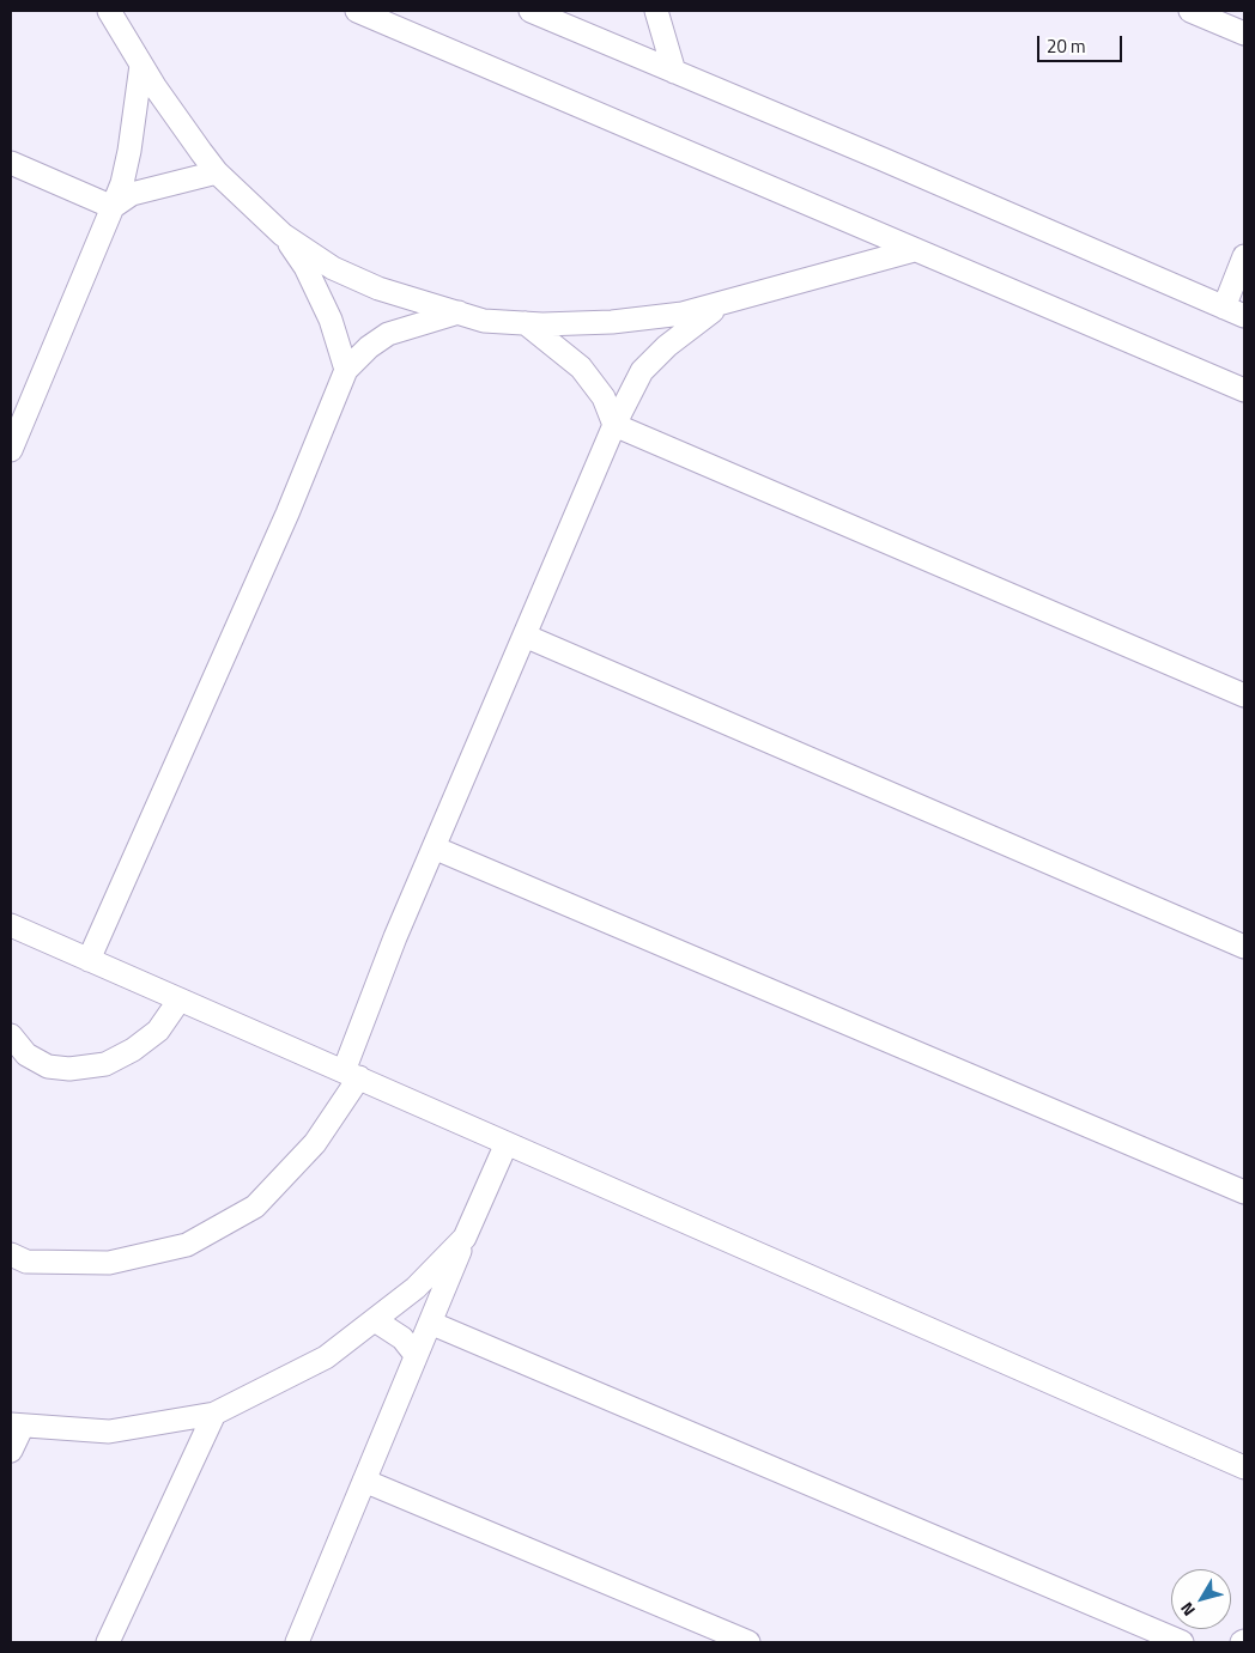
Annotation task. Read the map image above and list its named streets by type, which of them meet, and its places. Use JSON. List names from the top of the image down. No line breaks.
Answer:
{"scale_bar":"20 m","north":"bottom left"}
